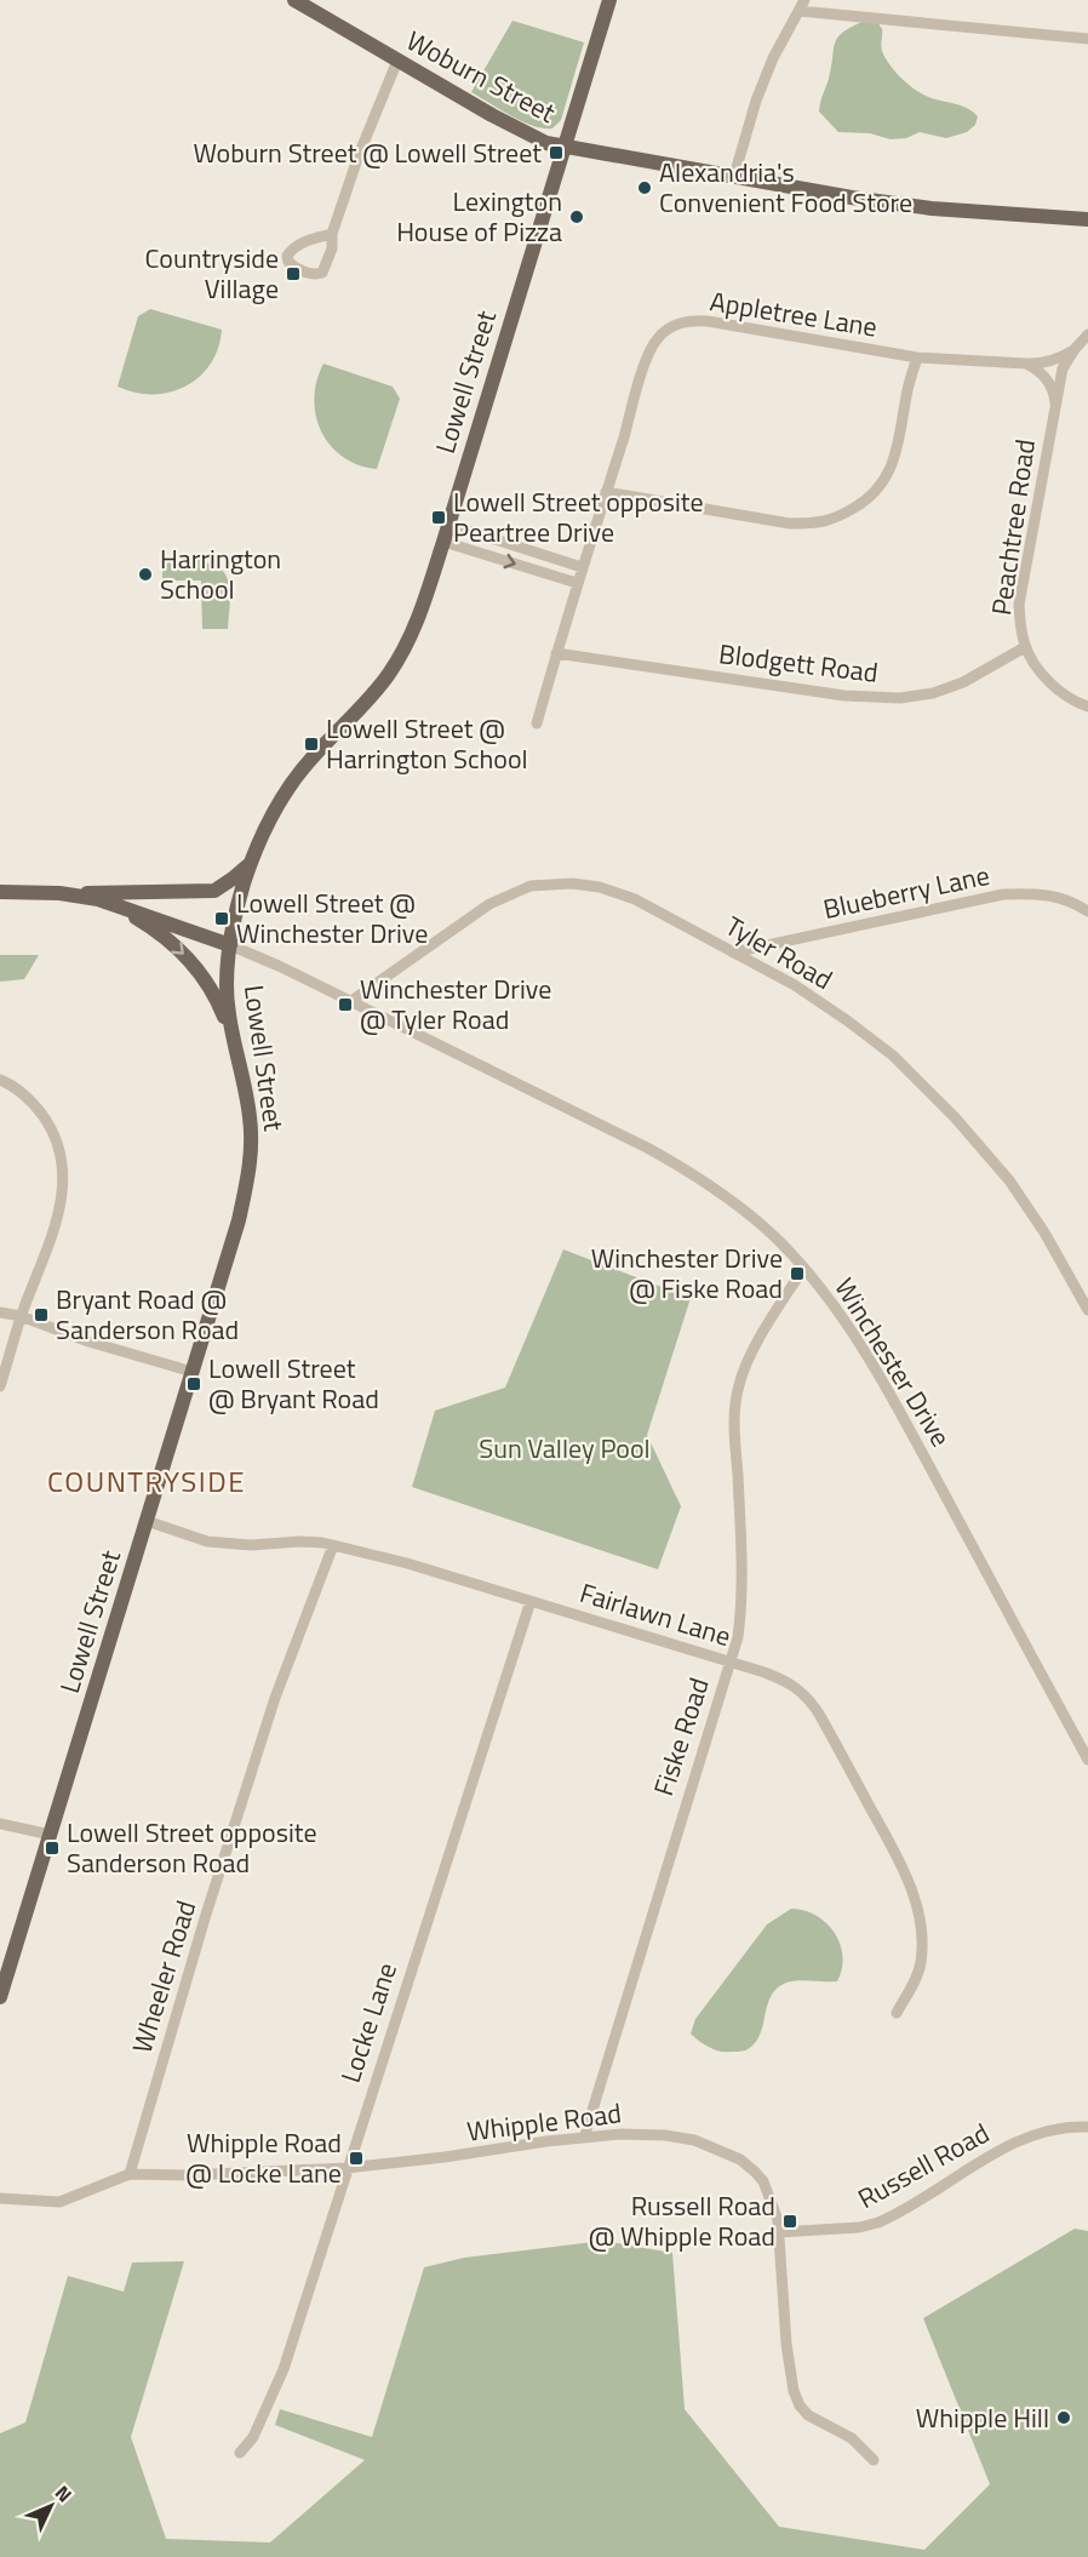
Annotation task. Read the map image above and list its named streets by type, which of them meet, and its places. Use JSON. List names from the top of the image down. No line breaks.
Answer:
{"streets":{"main road":["Woburn Street","Lowell Street"],"street":["Appletree Lane","Peachtree Road","Blodgett Road","Blueberry Lane","Tyler Road","Winchester Drive","Fairlawn Lane","Fiske Road","Wheeler Road","Locke Lane","Whipple Road","Russell Road"]},"crossings":[["Woburn Street","Lowell Street"],["Appletree Lane","Peachtree Road"],["Appletree Lane","Blodgett Road"],["Lowell Street","Winchester Drive"],["Lowell Street","Fairlawn Lane"],["Peachtree Road","Blodgett Road"],["Blueberry Lane","Tyler Road"],["Tyler Road","Winchester Drive"],["Winchester Drive","Fiske Road"],["Fairlawn Lane","Fiske Road"],["Fairlawn Lane","Wheeler Road"],["Fairlawn Lane","Locke Lane"],["Fiske Road","Whipple Road"],["Wheeler Road","Whipple Road"],["Locke Lane","Whipple Road"],["Whipple Road","Russell Road"]],"districts":["COUNTRYSIDE"],"parks":["Sun Valley Pool"],"places":{"transit":["Woburn Street @ Lowell Street","Countryside Village","Lowell Street opposite Peartree Drive","Lowell Street @ Harrington School","Lowell Street @ Winchester Drive","Winchester Drive @ Tyler Road","Winchester Drive @ Fiske Road","Bryant Road @ Sanderson Road","Lowell Street @ Bryant Road","Lowell Street opposite Sanderson Road","Whipple Road @ Locke Lane","Russell Road @ Whipple Road"],"other":["Alexandria's Convenient Food Store","Lexington House of Pizza","Harrington School","Whipple Hill"]},"north":"top right"}
